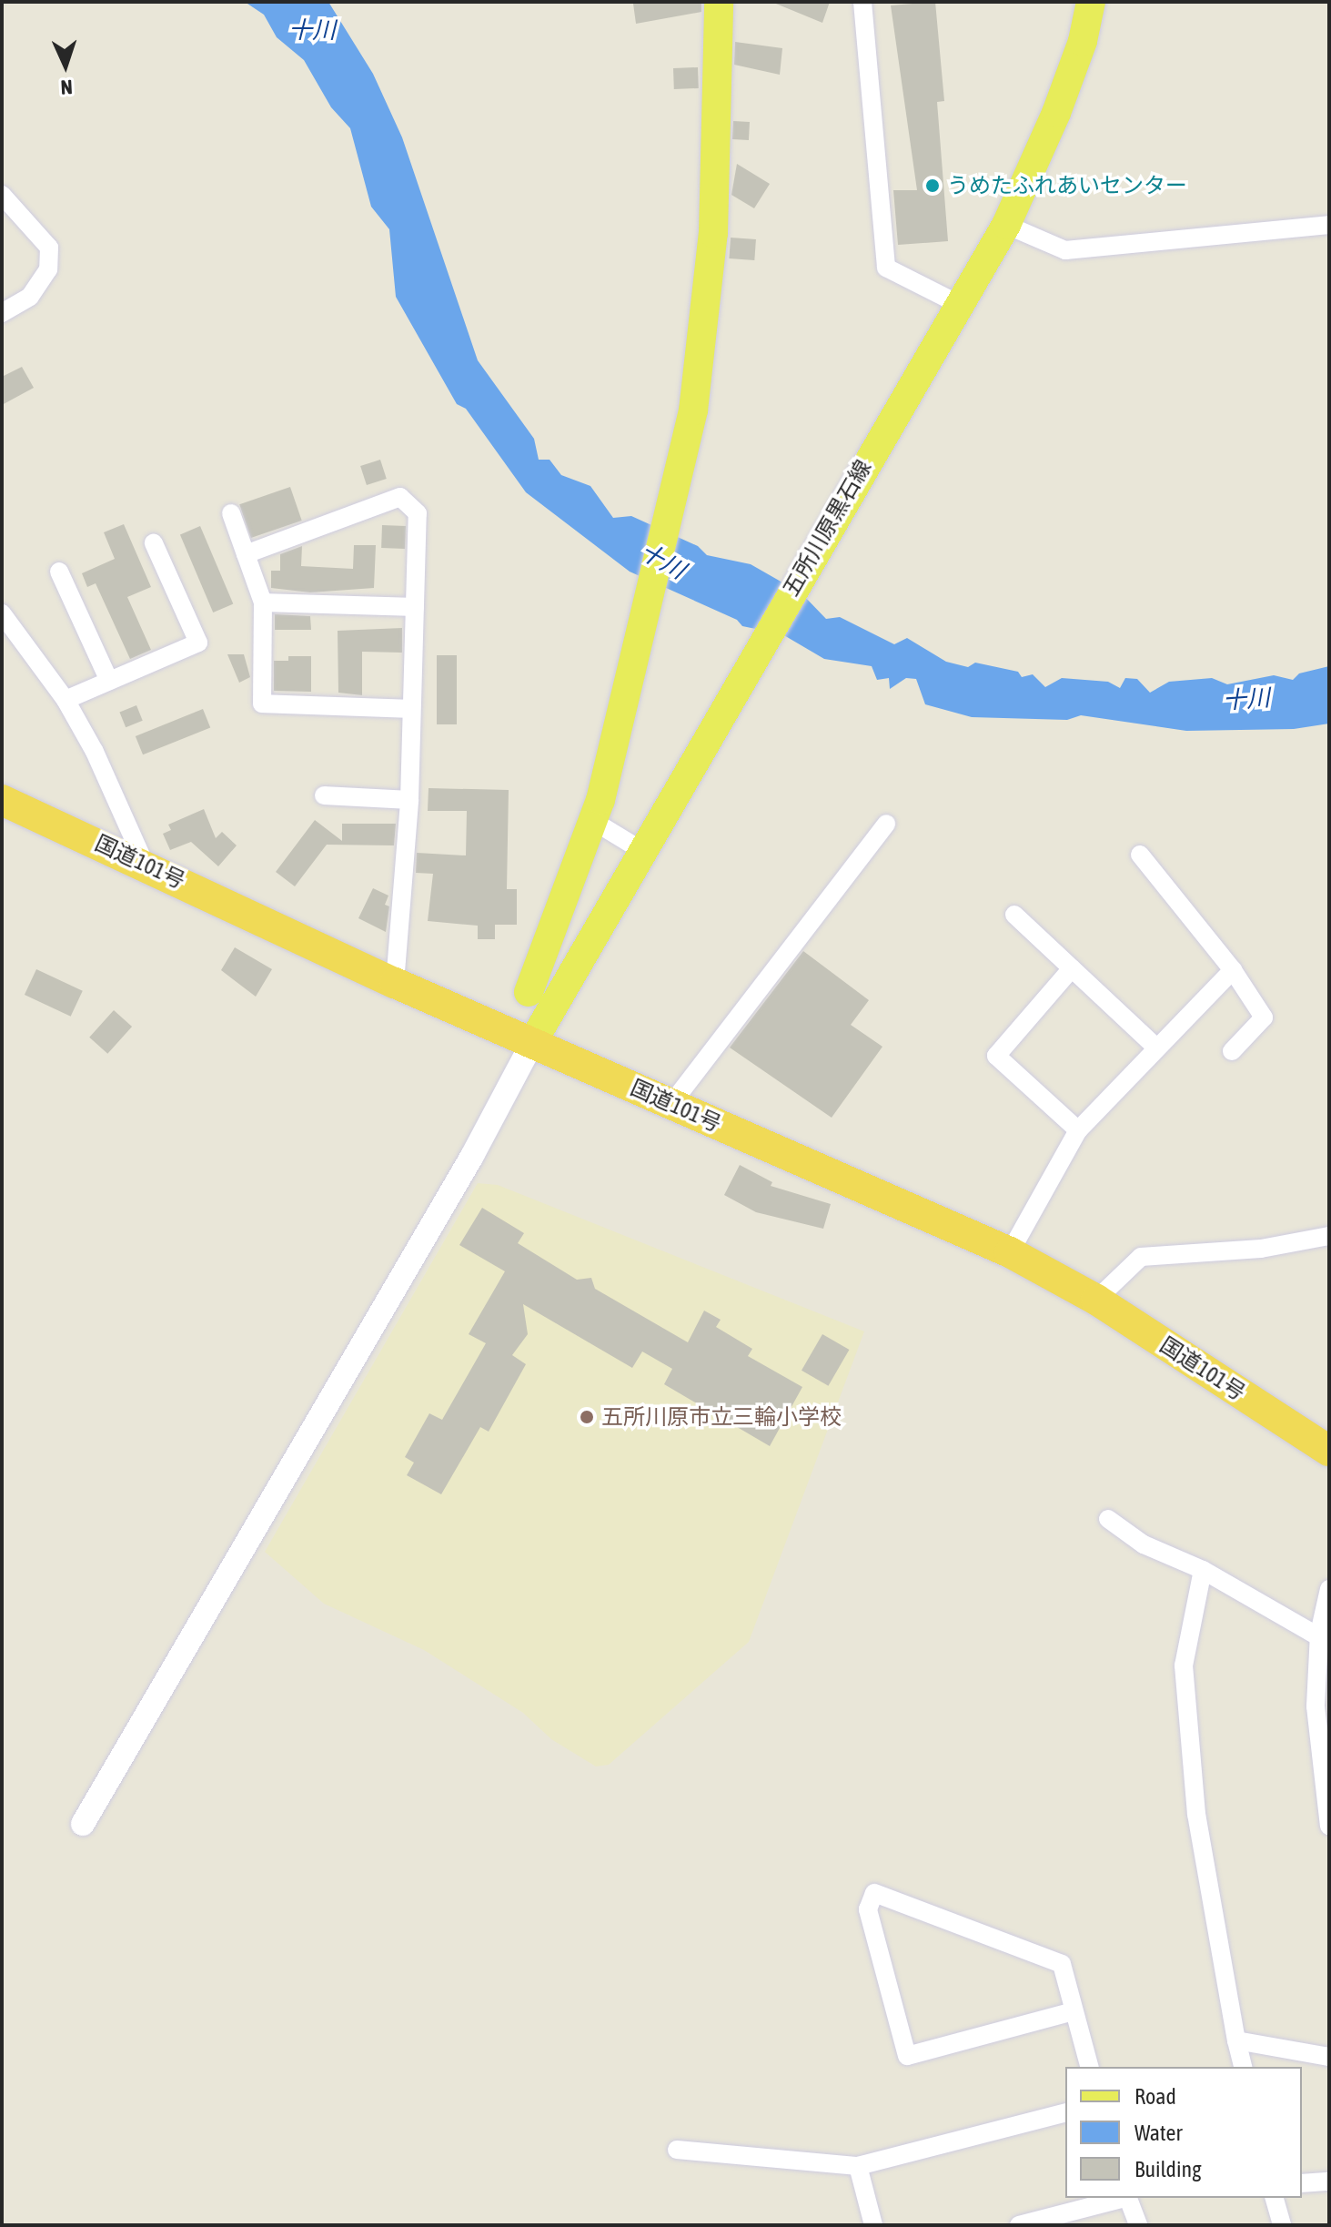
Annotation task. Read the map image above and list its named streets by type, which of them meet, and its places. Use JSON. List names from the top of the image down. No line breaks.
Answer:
{"streets":{"highway":["国道101号"],"main road":["五所川原黒石線"]},"crossings":[["五所川原黒石線","国道101号"]],"water":["十川"],"places":["うめたふれあいセンター","五所川原市立三輪小学校"],"legend":["Road","Water","Building"],"north":"bottom"}
